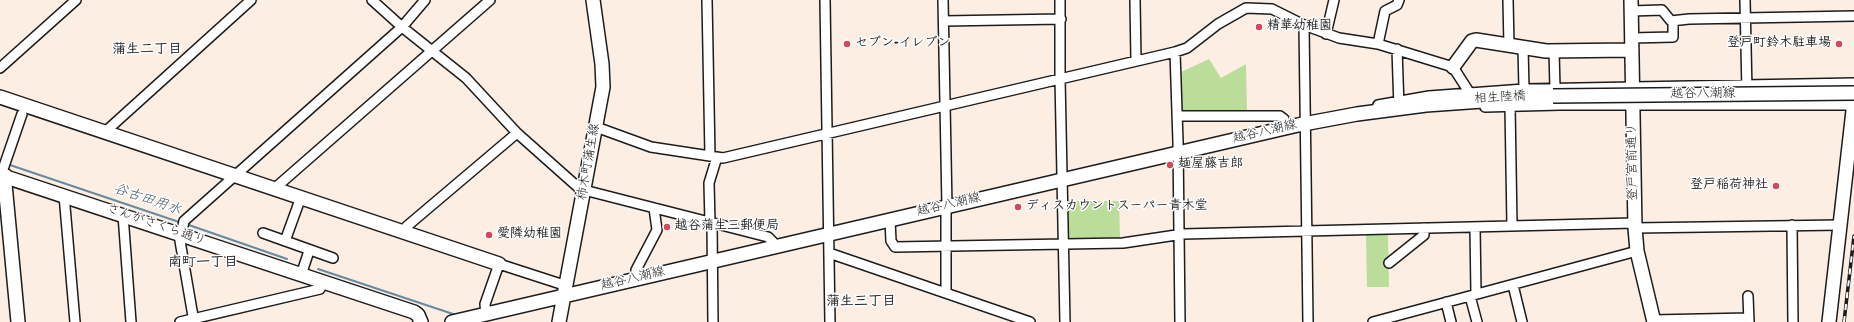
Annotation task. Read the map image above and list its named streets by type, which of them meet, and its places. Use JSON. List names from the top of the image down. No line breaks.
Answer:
{"streets":{"street":["越谷八潮線","相生陸橋","柿木町蒲生線","登戸宮前通り","さんがさくら通り"]},"crossings":[["越谷八潮線","相生陸橋"],["越谷八潮線","柿木町蒲生線"]],"districts":["蒲生二丁目","南町一丁目","蒲生三丁目"],"water":["谷古田用水"],"places":["精華幼稚園","セブン-イレブン","登戸町鈴木駐車場","麺屋藤吉郎","登戸稲荷神社","ディスカウントスーパー青木堂","越谷蒲生三郵便局","愛隣幼稚園"]}
